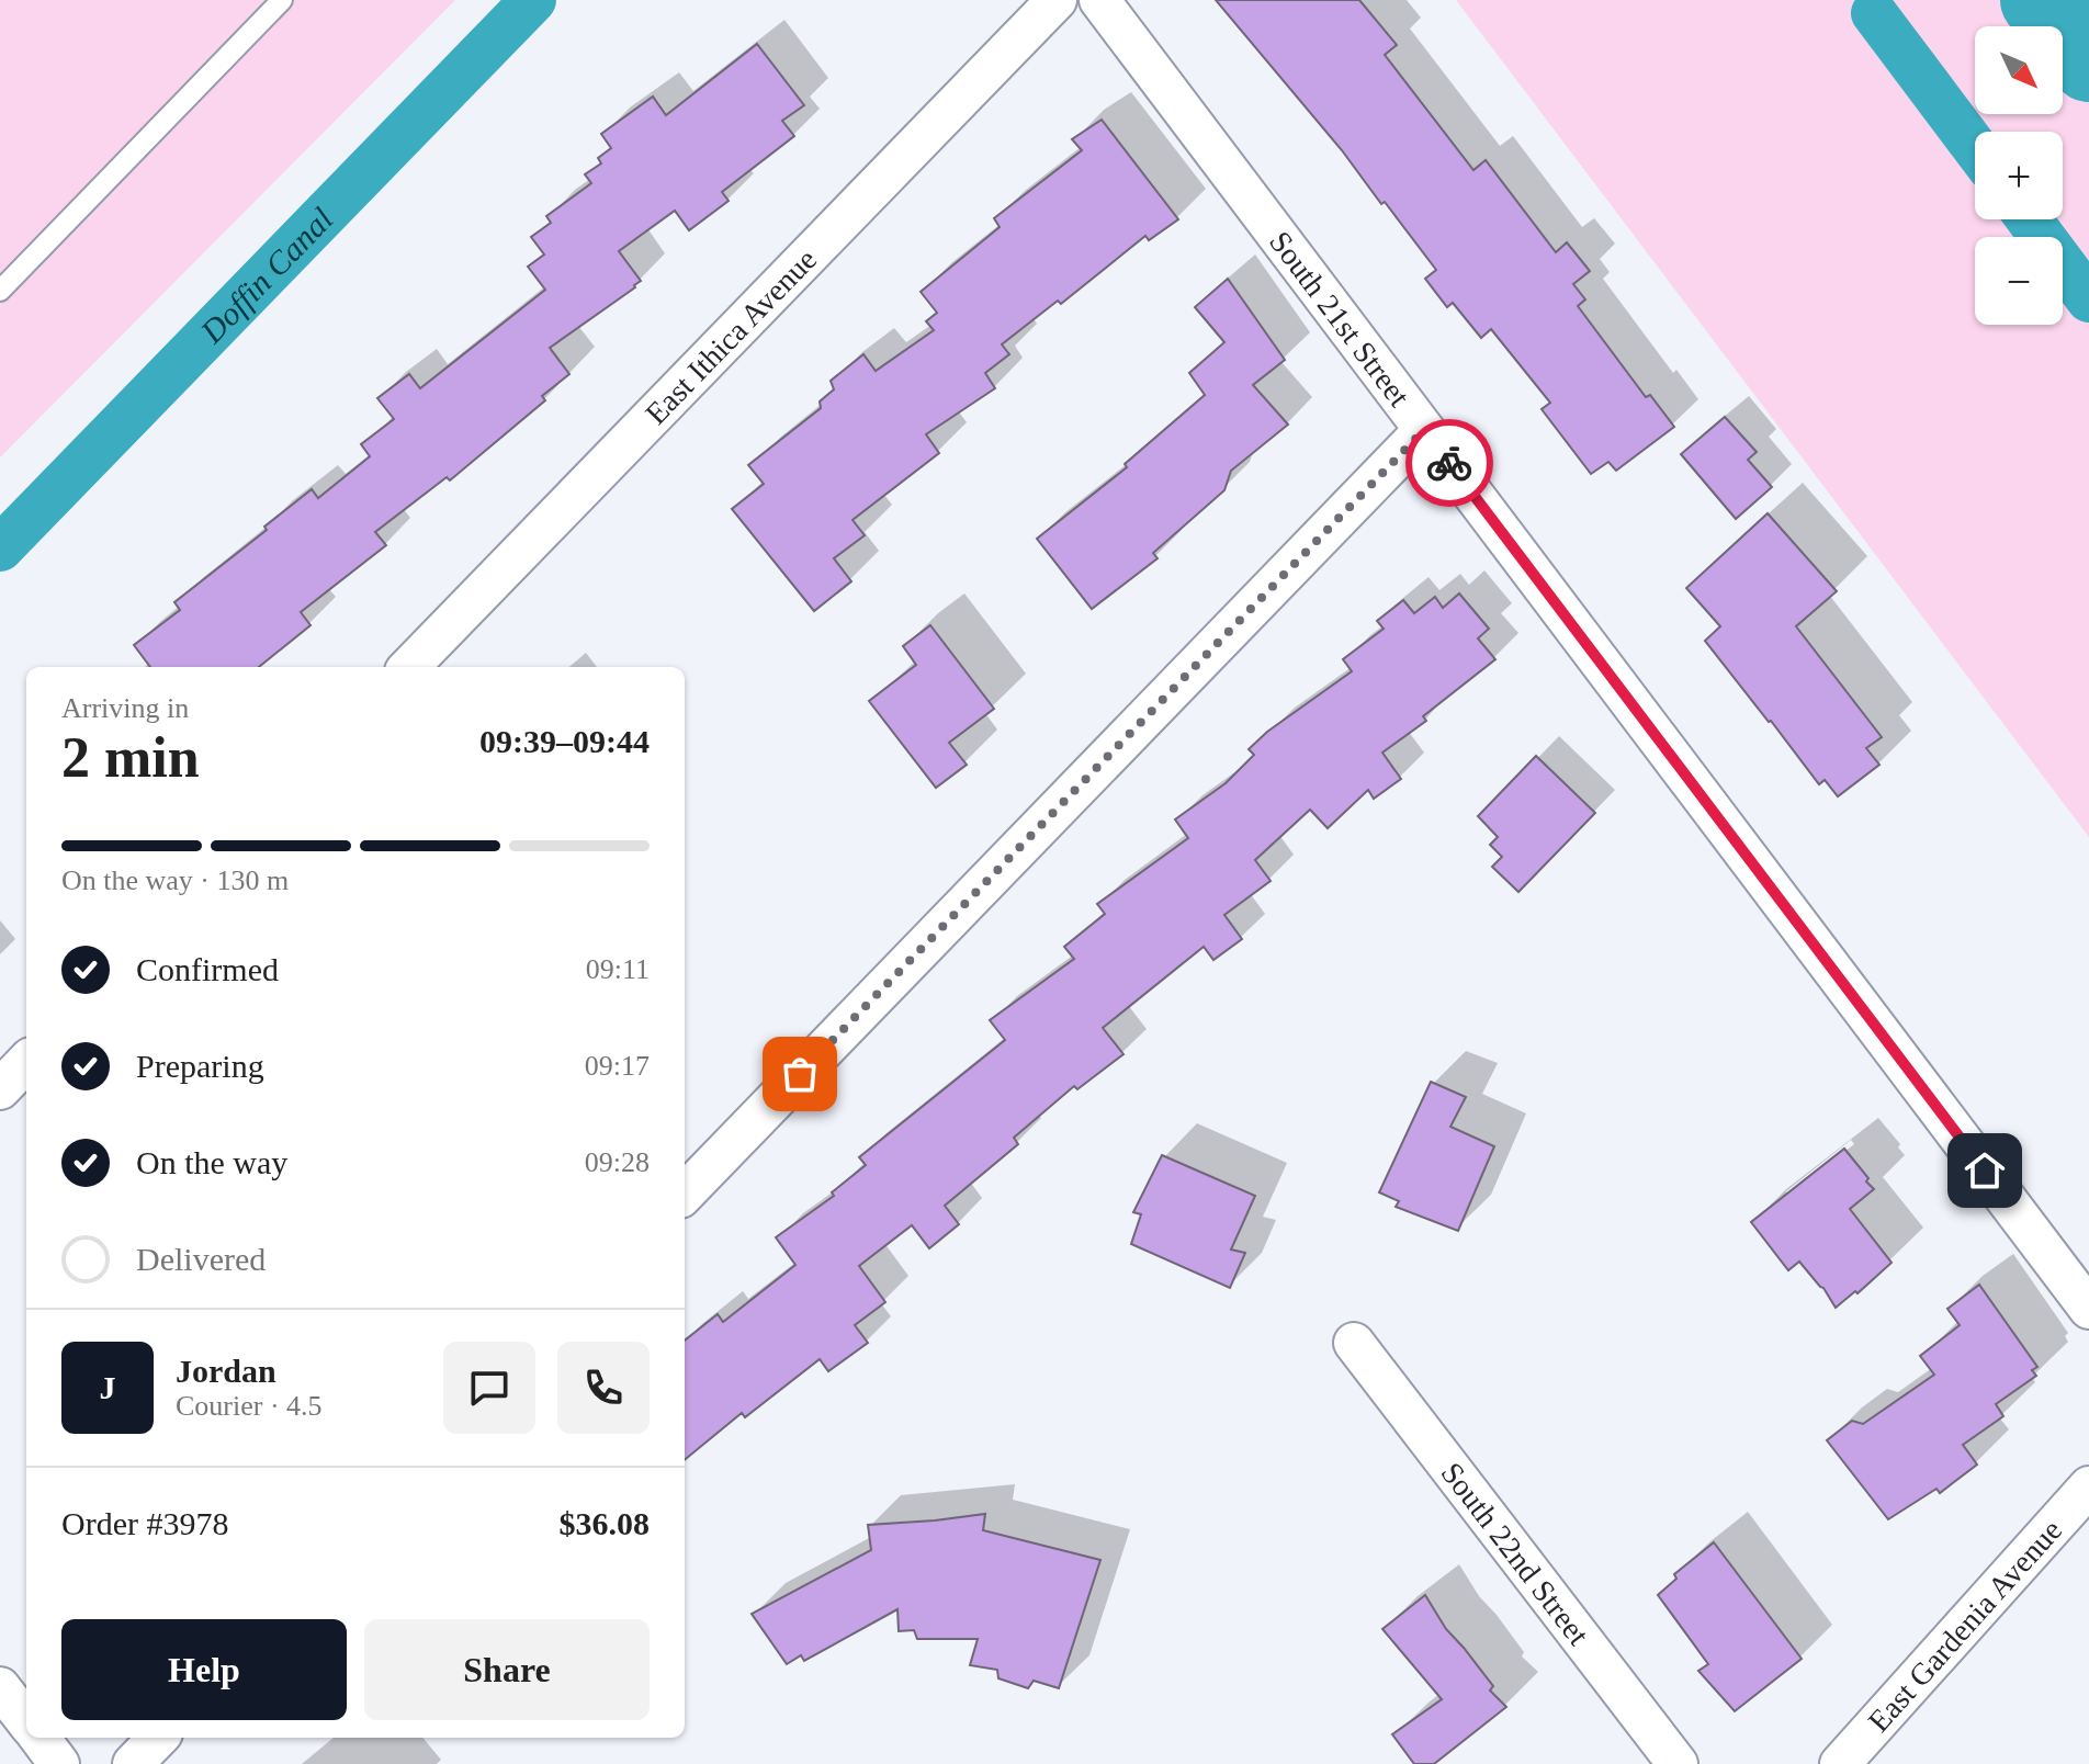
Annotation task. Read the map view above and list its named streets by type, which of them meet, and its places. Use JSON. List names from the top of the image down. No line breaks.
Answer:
{"streets":{"street":["South 21st Street","East Ithica Avenue","South 22nd Street","East Gardenia Avenue"]},"water":["Doffin Canal"],"north":"bottom right","page":{"map_buttons":["+","−"],"heading":["2 min","Arriving in","09:39–09:44"],"panel":["Jordan","Courier · 4.5","Order #3978","$36.08"],"bar":"On the way · 130 m","list":[["Confirmed","09:11"],["Preparing","09:17"],["On the way","09:28"],"Delivered"],"round":"J","buttons":["Help","Share"]}}
